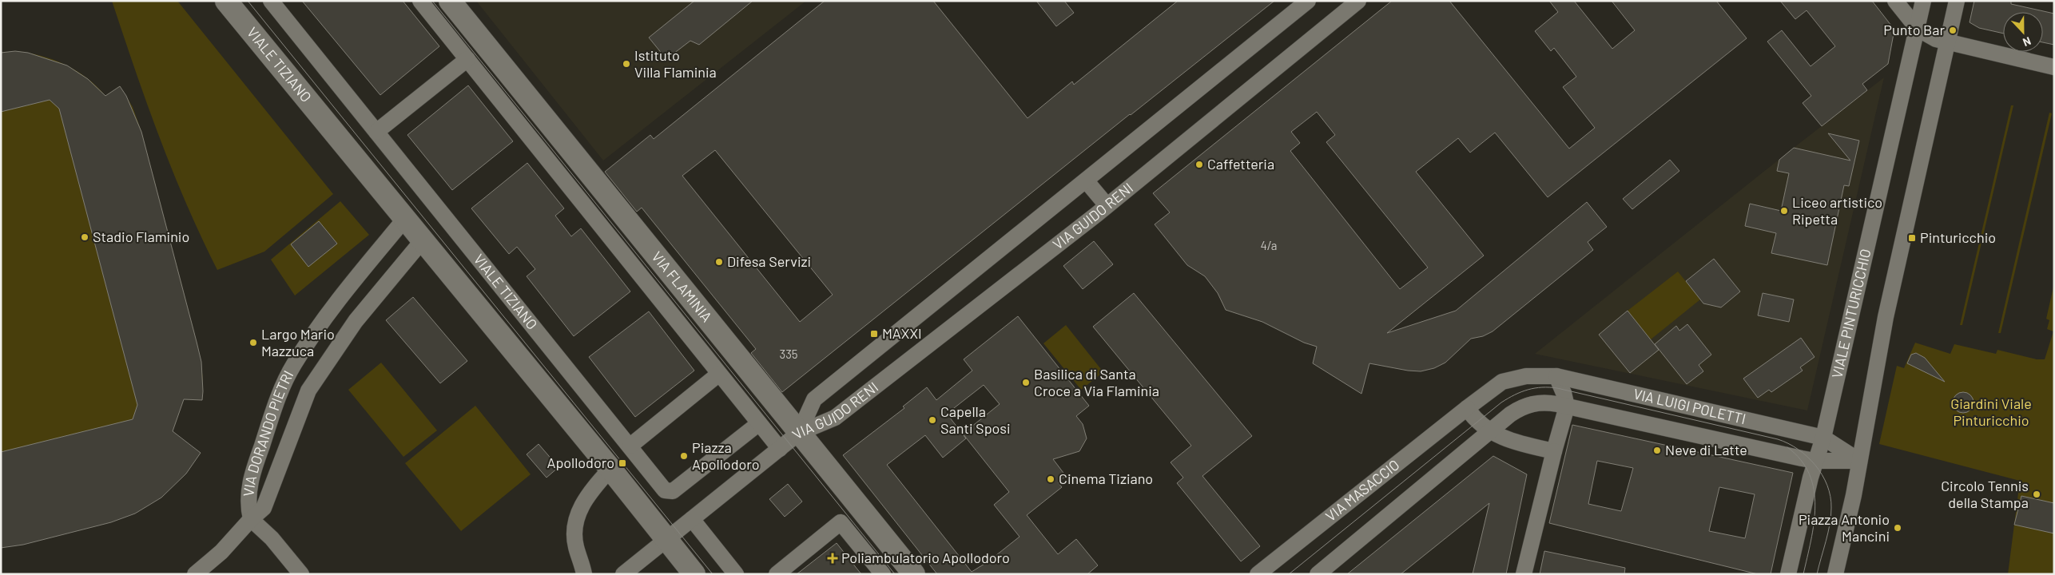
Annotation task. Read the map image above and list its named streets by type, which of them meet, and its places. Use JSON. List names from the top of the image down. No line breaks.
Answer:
{"streets":{"street":["VIALE TIZIANO","VIA GUIDO RENI","VIA FLAMINIA","VIALE PINTURICCHIO","VIA LUIGI POLETTI","VIA DORANDO PIETRI","VIA MASACCIO"]},"crossings":[["VIALE TIZIANO","VIA FLAMINIA"],["VIALE TIZIANO","VIA DORANDO PIETRI"],["VIA GUIDO RENI","VIA FLAMINIA"],["VIALE PINTURICCHIO","VIA LUIGI POLETTI"],["VIA LUIGI POLETTI","VIA MASACCIO"]],"parks":["Giardini Viale Pinturicchio"],"places":{"other":["Punto Bar","Istituto Villa Flaminia","Caffetteria","Liceo artistico Ripetta","Stadio Flaminio","Difesa Servizi","Largo Mario Mazzuca","Basilica di Santa Croce a Via Flaminia","Capella Santi Sposi","Neve di Latte","Piazza Apollodoro","Cinema Tiziano","Circolo Tennis della Stampa","Piazza Antonio Mancini"],"transit":["Pinturicchio","MAXXI","Apollodoro"],"health":["Poliambulatorio Apollodoro"]},"house_numbers":["4/a","335"],"north":"bottom"}
